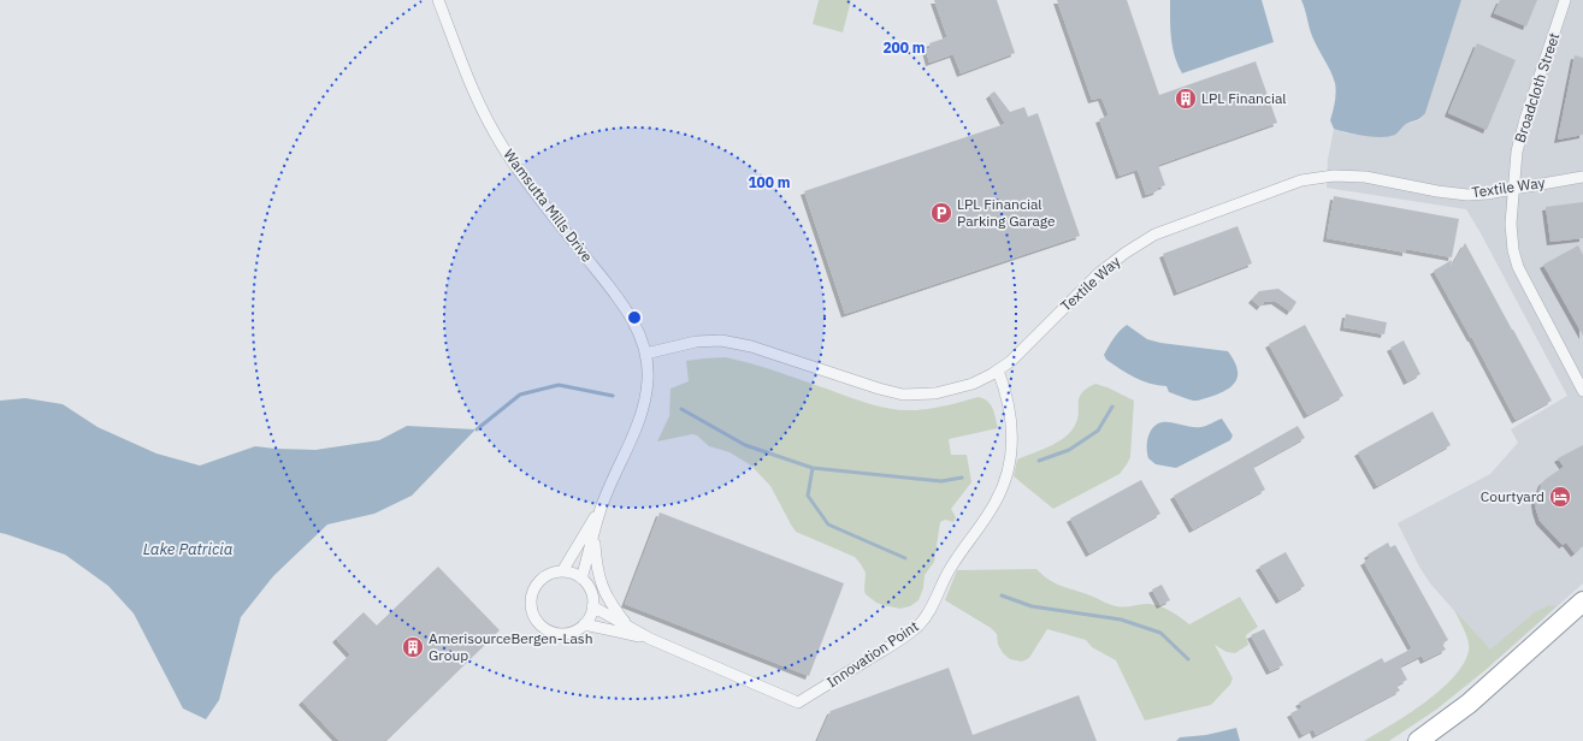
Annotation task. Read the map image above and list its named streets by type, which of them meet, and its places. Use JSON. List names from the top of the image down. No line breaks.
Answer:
{"streets":{"street":["Broadcloth Street","Textile Way","Wamsutta Mills Drive","Innovation Point"]},"crossings":[["Broadcloth Street","Textile Way"],["Textile Way","Wamsutta Mills Drive"],["Textile Way","Innovation Point"]],"water":["Lake Patricia"],"places":{"building":["LPL Financial","AmerisourceBergen-Lash Group"],"parking":["LPL Financial Parking Garage"],"hotel":["Courtyard"]},"rings":["200 m","100 m"]}
